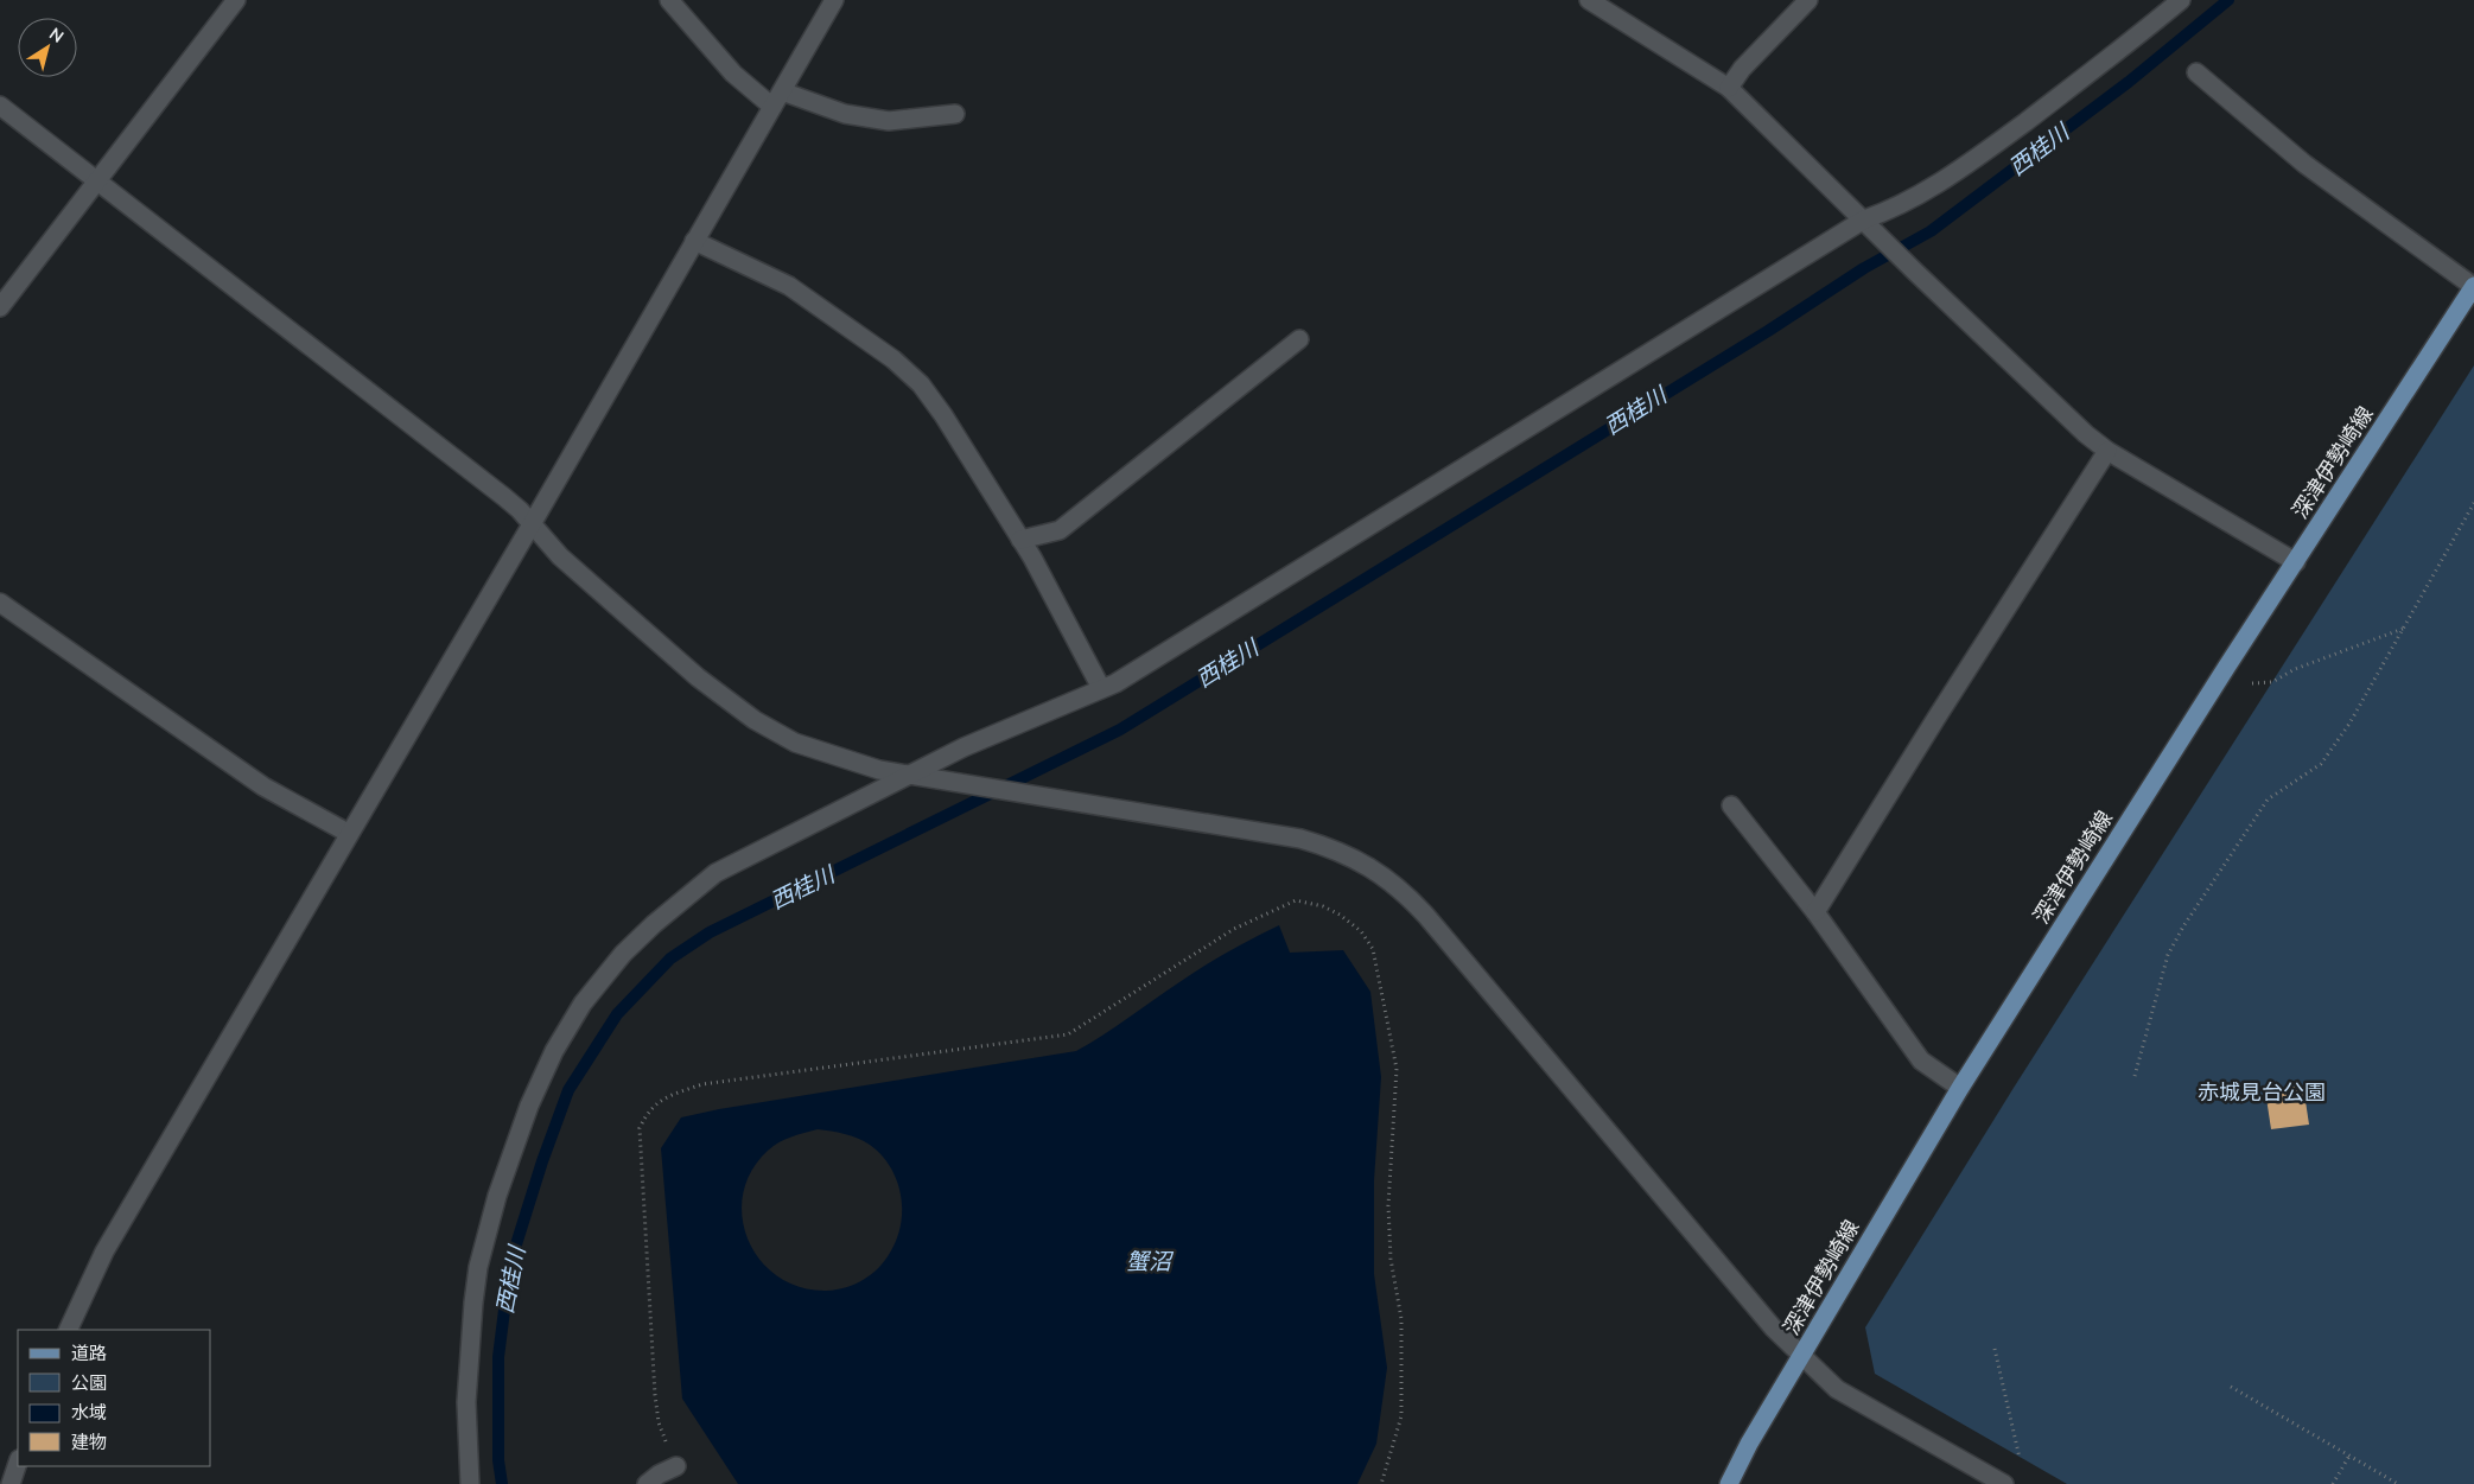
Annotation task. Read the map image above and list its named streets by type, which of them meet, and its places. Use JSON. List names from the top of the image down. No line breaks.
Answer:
{"streets":{"main road":["深津伊勢崎線"]},"water":["西桂川","蟹沼"],"parks":["赤城見台公園"],"legend":["道路","公園","水域","建物"],"north":"top right"}
